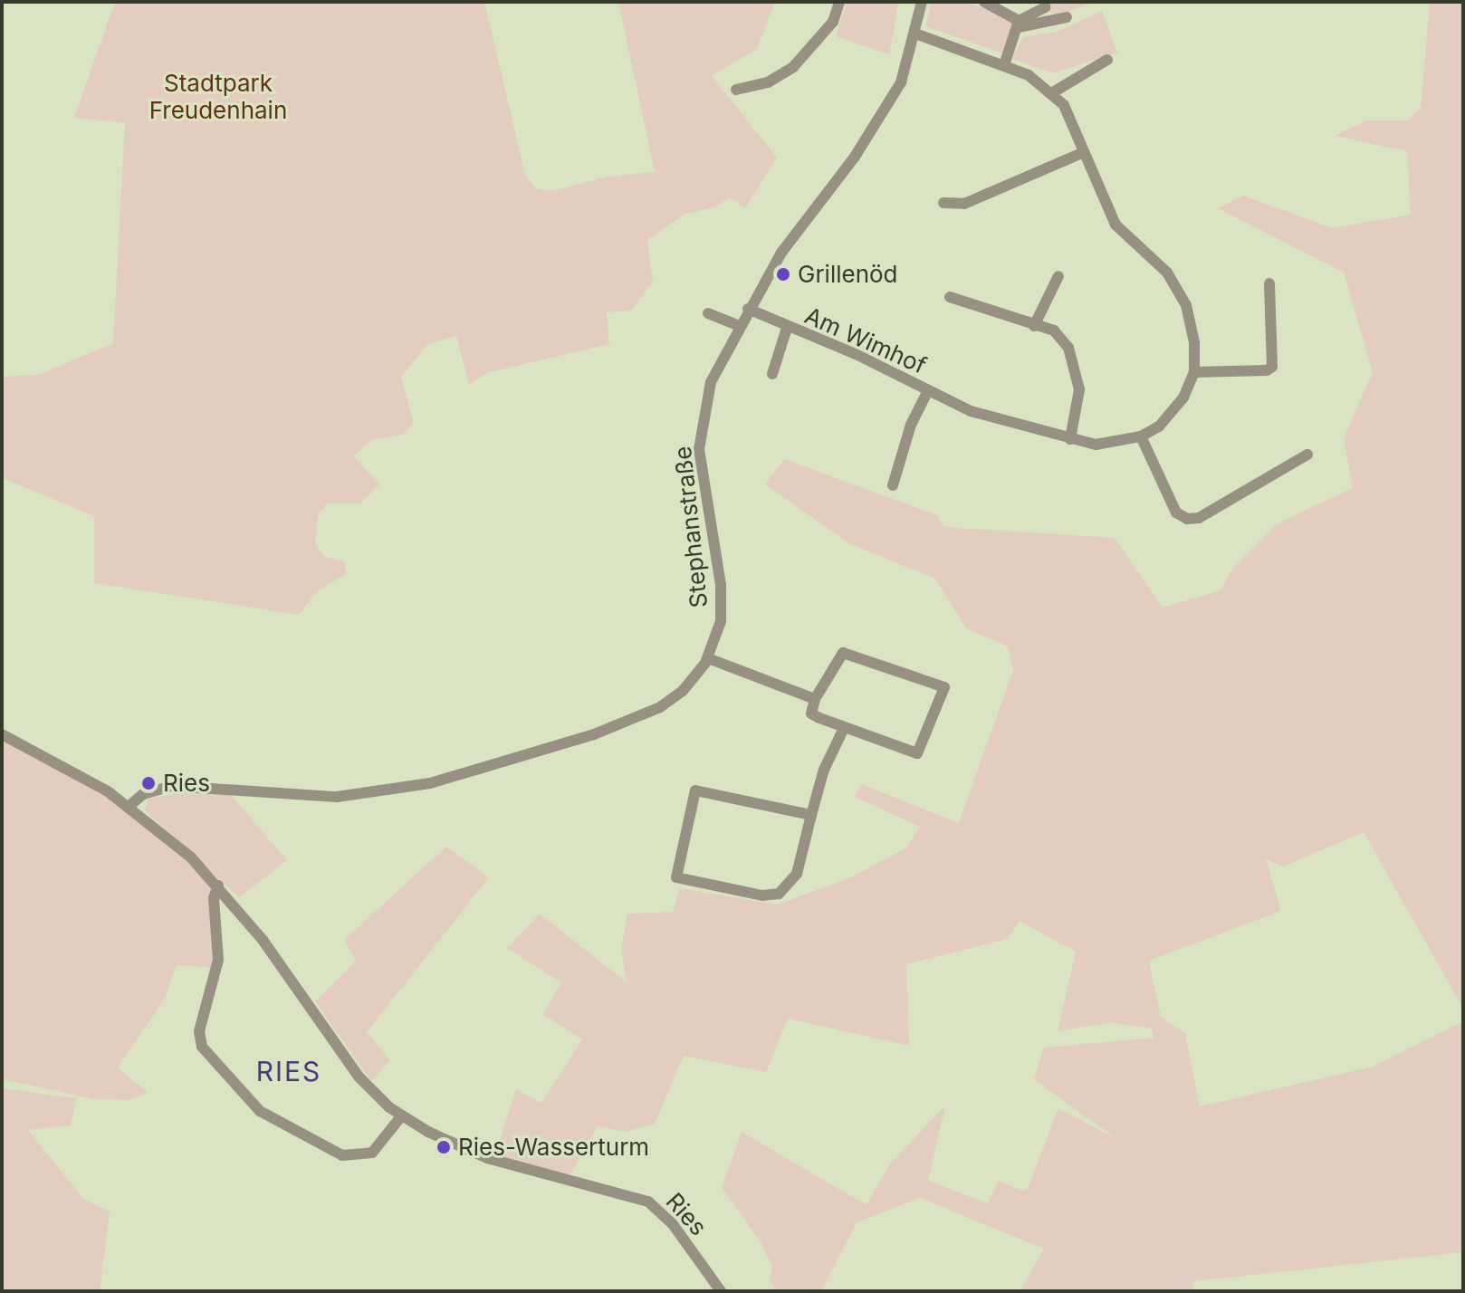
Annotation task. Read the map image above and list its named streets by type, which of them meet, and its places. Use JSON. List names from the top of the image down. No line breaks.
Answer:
{"streets":{"street":["Am Wimhof","Stephanstraße","Ries"]},"crossings":[["Am Wimhof","Stephanstraße"],["Stephanstraße","Ries"]],"districts":["RIES"],"parks":["Stadtpark Freudenhain"],"places":["Grillenöd","Ries","Ries-Wasserturm"]}
